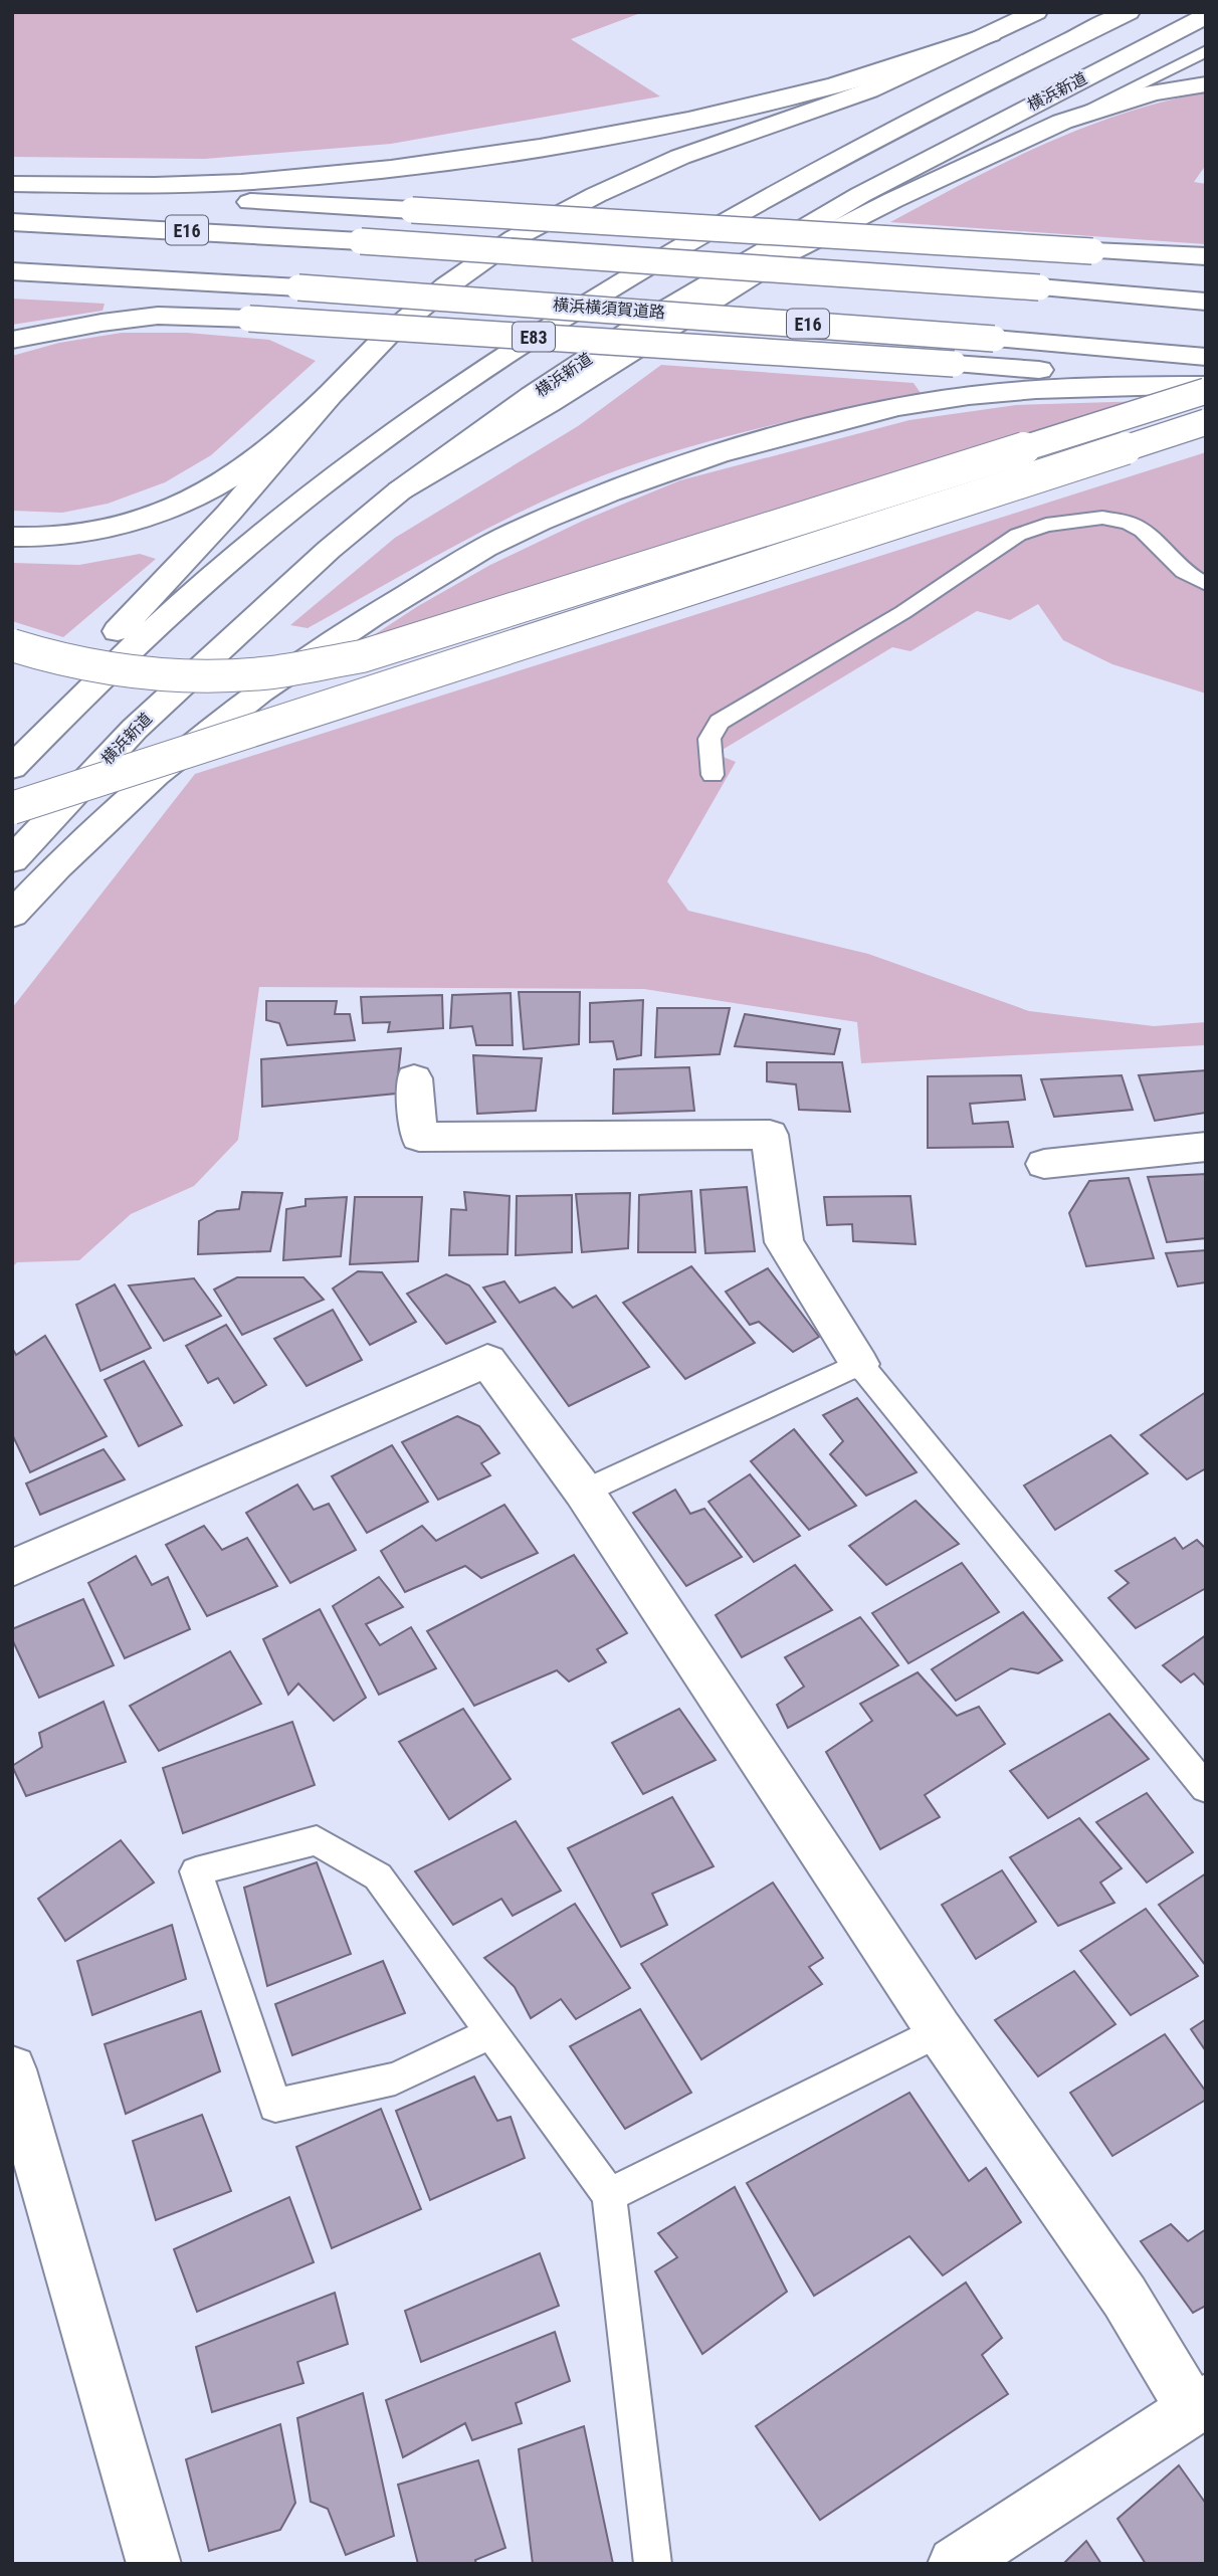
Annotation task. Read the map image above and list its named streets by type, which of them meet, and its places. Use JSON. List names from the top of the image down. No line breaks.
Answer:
{"streets":{"main road":["横浜新道","E16","横浜横須賀道路","E83"]}}
